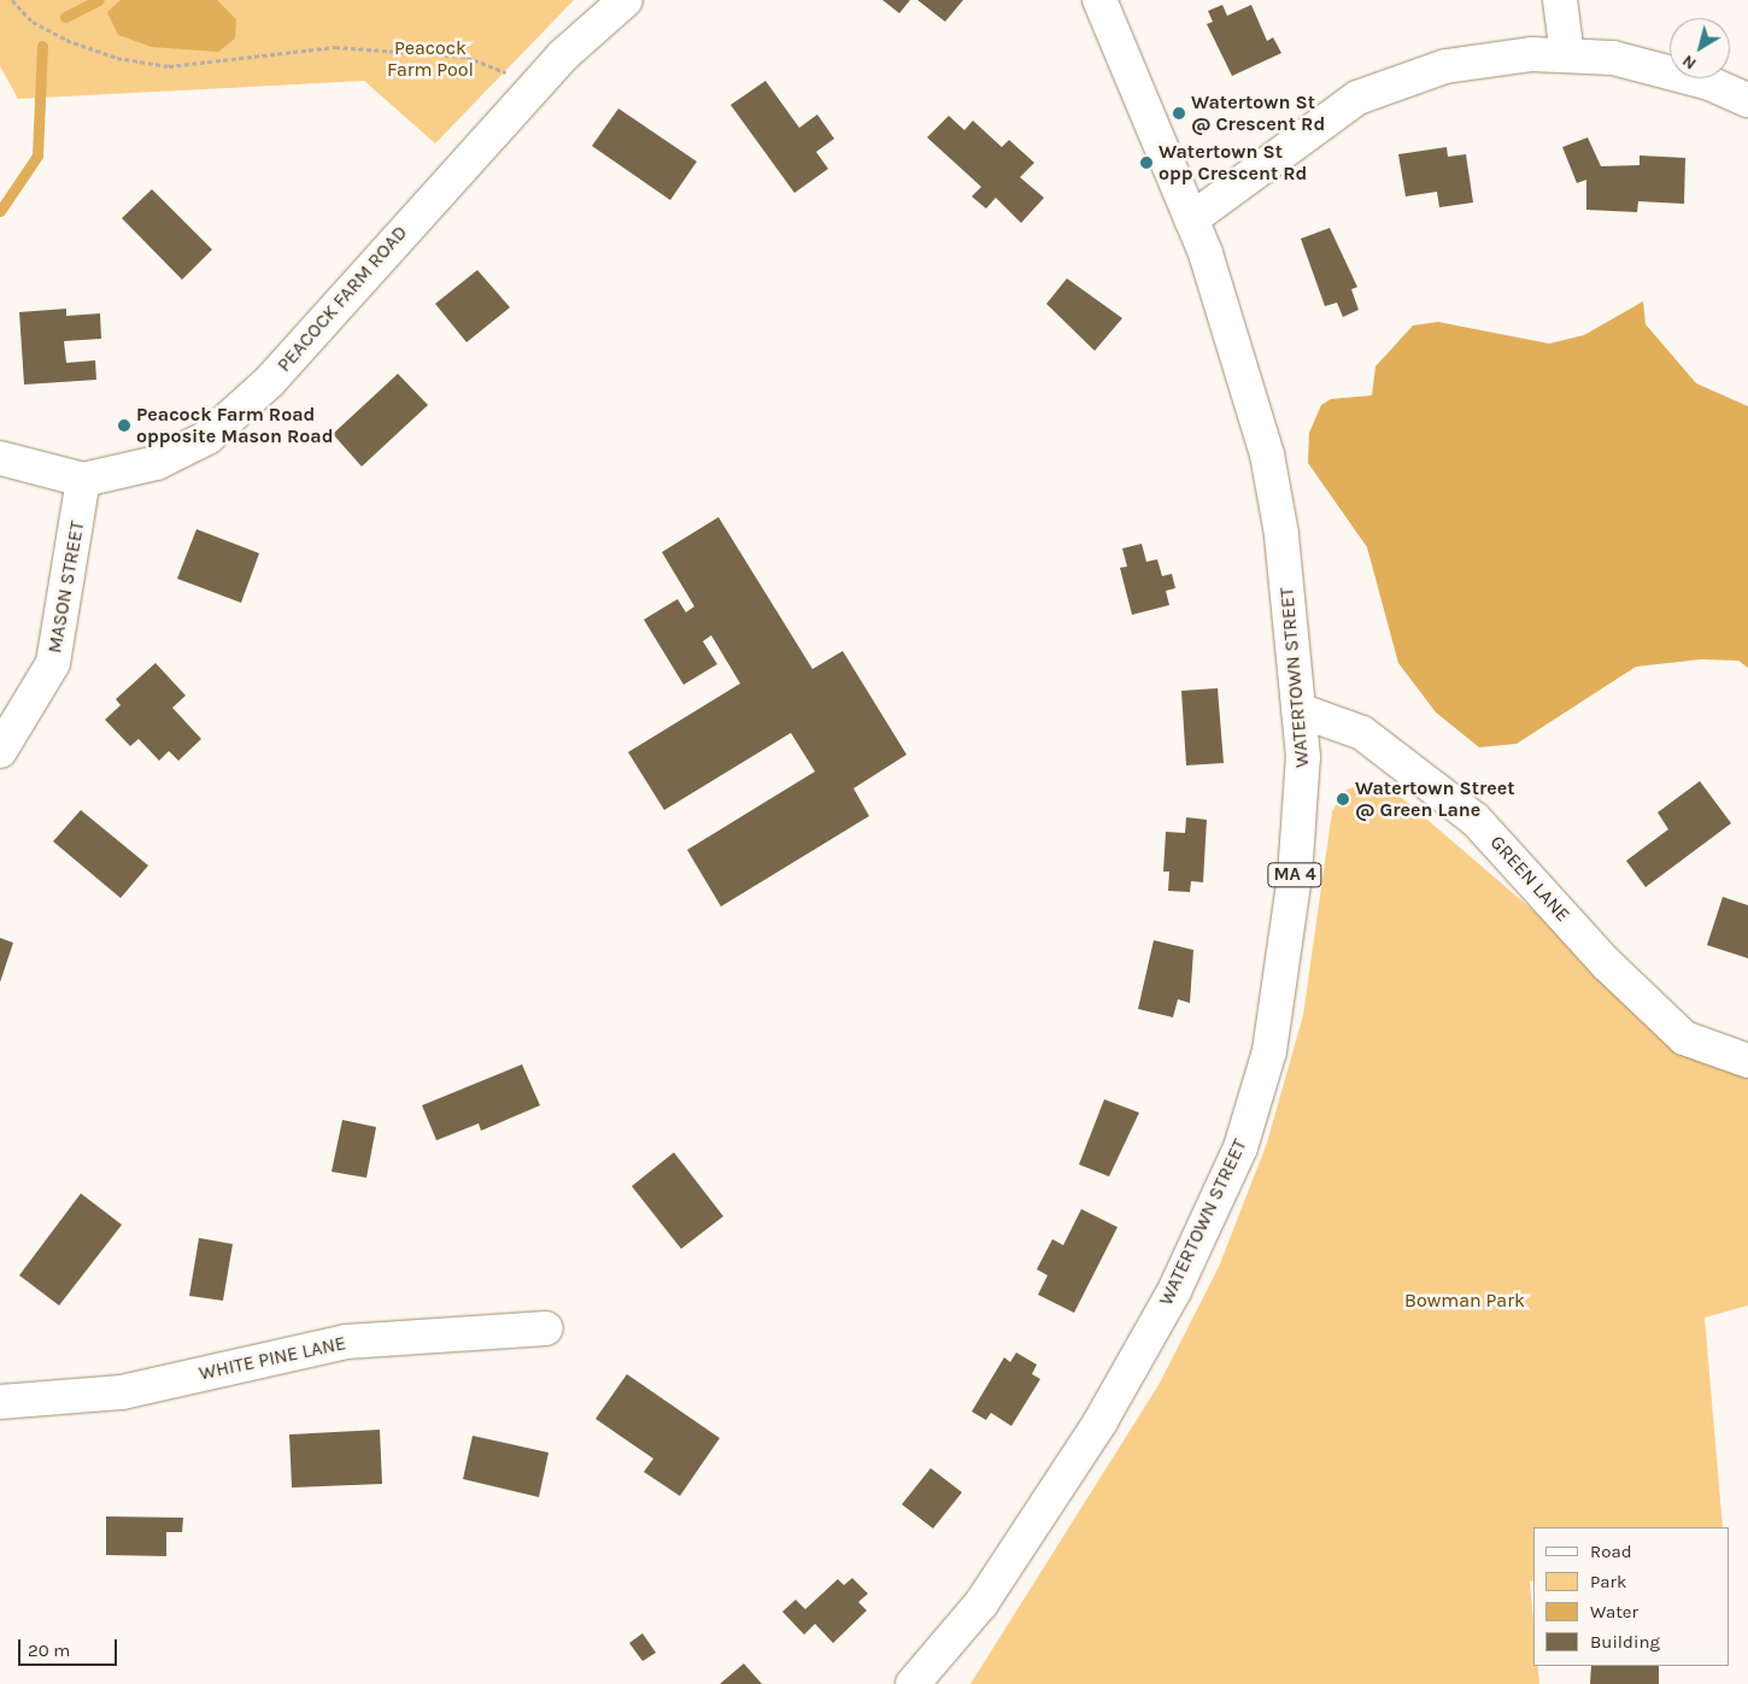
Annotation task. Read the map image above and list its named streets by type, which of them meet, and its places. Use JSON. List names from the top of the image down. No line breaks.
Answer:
{"streets":{"street":["PEACOCK FARM ROAD","MASON STREET","WATERTOWN STREET","MA 4","GREEN LANE","WHITE PINE LANE"]},"crossings":[["PEACOCK FARM ROAD","MASON STREET"],["WATERTOWN STREET","GREEN LANE"]],"parks":["Peacock Farm Pool","Bowman Park"],"places":["Watertown St @ Crescent Rd","Watertown St opp Crescent Rd","Peacock Farm Road opposite Mason Road","Watertown Street @ Green Lane"],"legend":["Road","Park","Water","Building"],"scale_bar":"20 m","north":"bottom left"}
